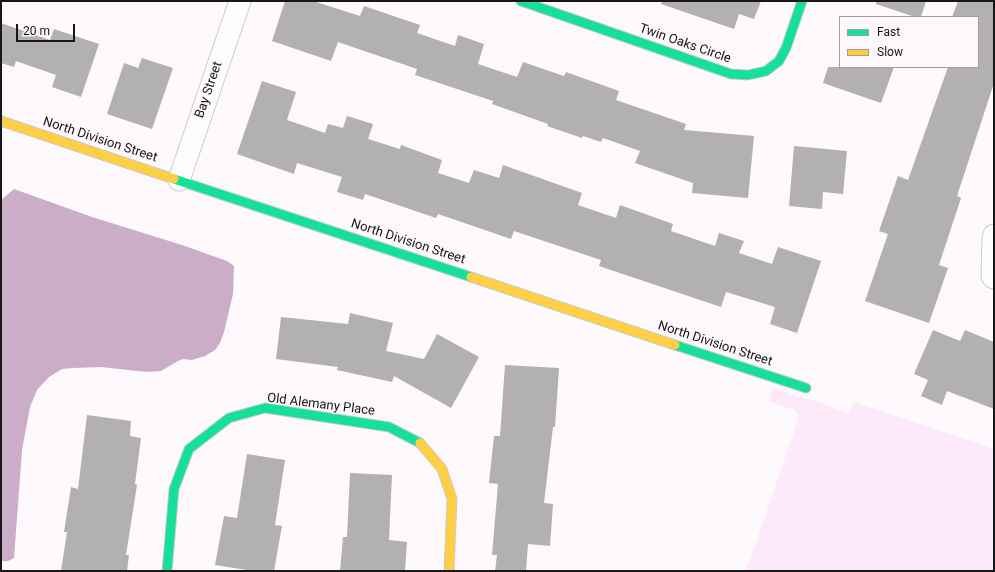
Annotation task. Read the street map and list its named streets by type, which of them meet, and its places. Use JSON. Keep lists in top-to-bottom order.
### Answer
{
  "streets": {
    "street": [
      "Twin Oaks Circle",
      "Bay Street",
      "North Division Street",
      "Old Alemany Place"
    ]
  },
  "crossings": [
    ["Bay Street", "North Division Street"]
  ],
  "legend": ["Fast", "Slow"],
  "scale_bar": "20 m"
}
